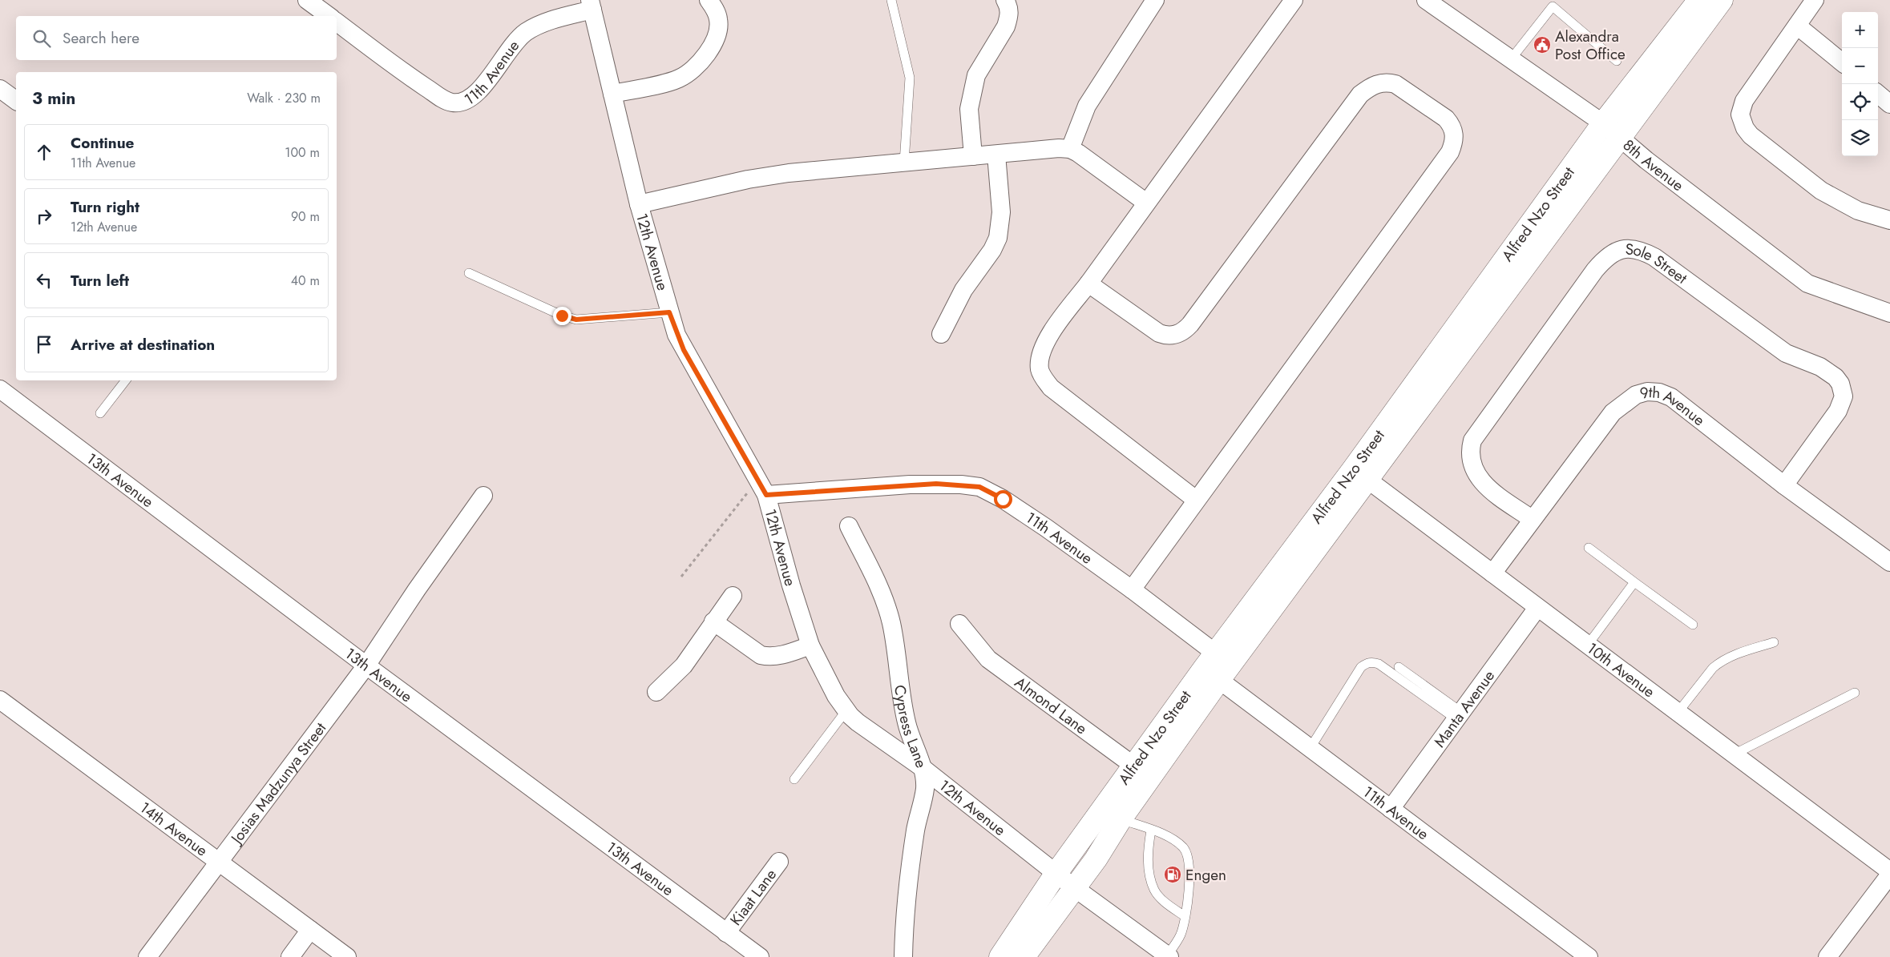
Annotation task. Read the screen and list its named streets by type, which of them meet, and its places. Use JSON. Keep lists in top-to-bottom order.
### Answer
{
  "streets": {
    "street": [
      "11th Avenue",
      "8th Avenue",
      "Alfred Nzo Street",
      "12th Avenue",
      "Sole Street",
      "9th Avenue",
      "13th Avenue",
      "10th Avenue",
      "Almond Lane",
      "Manta Avenue",
      "Cypress Lane",
      "Josias Madzunya Street",
      "14th Avenue",
      "Kiaat Lane"
    ]
  },
  "crossings": [
    ["11th Avenue", "Alfred Nzo Street"],
    ["11th Avenue", "12th Avenue"],
    ["11th Avenue", "Manta Avenue"],
    ["8th Avenue", "Alfred Nzo Street"],
    ["Alfred Nzo Street", "12th Avenue"],
    ["Alfred Nzo Street", "10th Avenue"],
    ["Alfred Nzo Street", "Almond Lane"],
    ["12th Avenue", "Cypress Lane"],
    ["Sole Street", "9th Avenue"],
    ["9th Avenue", "10th Avenue"],
    ["13th Avenue", "Josias Madzunya Street"],
    ["13th Avenue", "Kiaat Lane"],
    ["10th Avenue", "Manta Avenue"],
    ["Josias Madzunya Street", "14th Avenue"]
  ],
  "places": {
    "public building": ["Alexandra Post Office"],
    "fuel station": ["Engen"]
  },
  "page": {
    "map_buttons": ["+", "−"],
    "search": "Search here",
    "heading": ["3 min", "Walk · 230 m"],
    "list": [
      ["Continue", "11th Avenue", "100 m"],
      ["Turn right", "12th Avenue", "90 m"],
      ["Turn left", "40 m"],
      "Arrive at destination"
    ]
  }
}
